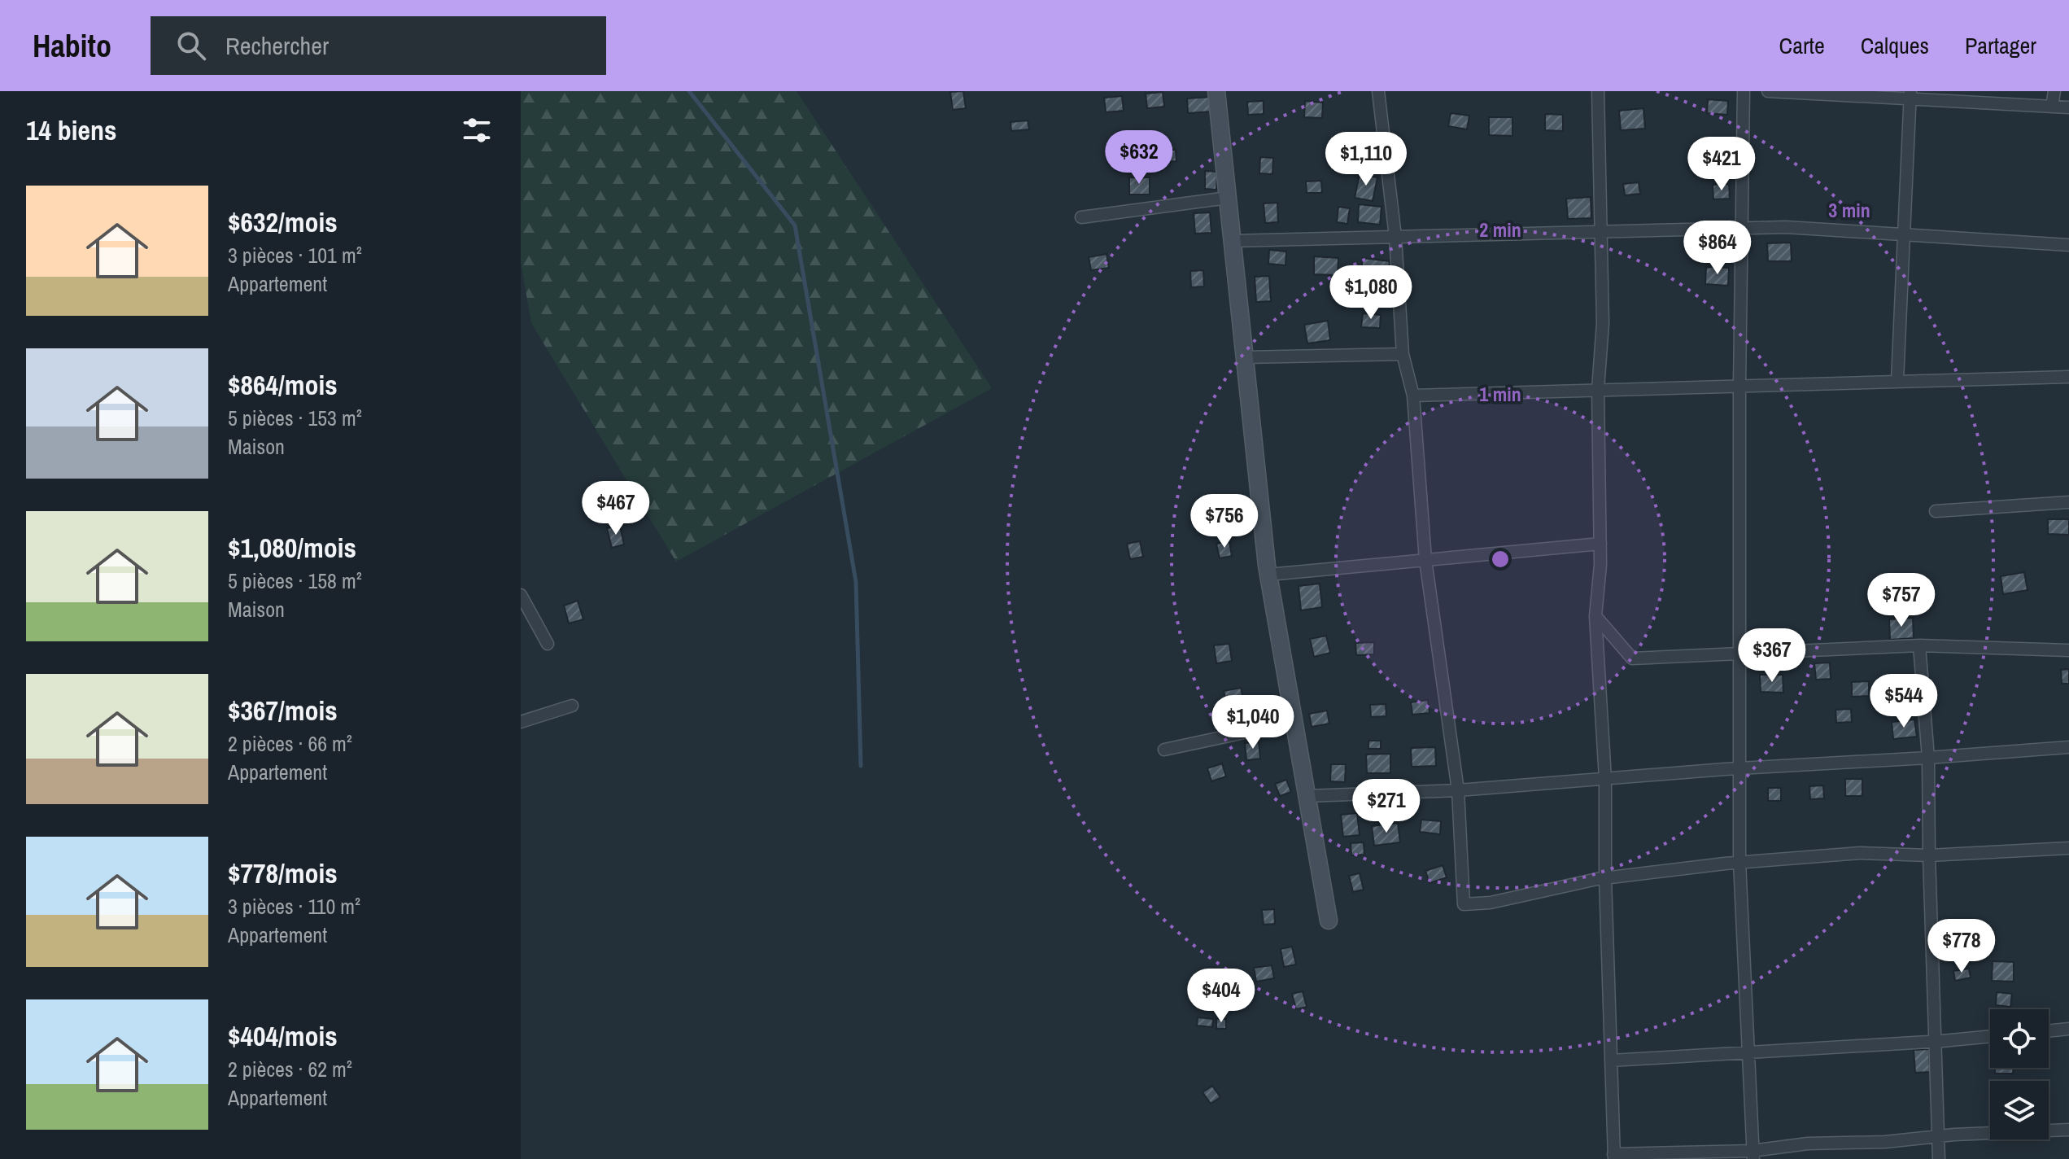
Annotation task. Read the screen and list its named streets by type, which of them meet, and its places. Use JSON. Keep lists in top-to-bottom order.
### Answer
{
  "page": {
    "header": "Habito",
    "search": "Rechercher",
    "nav": ["Carte", "Calques", "Partager"],
    "heading": "14 biens",
    "price": [
      "$632",
      "$1,110",
      "$421",
      "$864",
      "$1,080",
      "$467",
      "$756",
      "$757",
      "$367",
      "$544",
      "$1,040",
      "$271",
      "$778",
      "$404"
    ],
    "list": [
      {
        "name": "$632/mois",
        "note": "3 pièces · 101 m² · Appartement"
      },
      {
        "name": "$864/mois",
        "note": "5 pièces · 153 m² · Maison"
      },
      {
        "name": "$1,080/mois",
        "note": "5 pièces · 158 m² · Maison"
      },
      {
        "name": "$367/mois",
        "note": "2 pièces · 66 m² · Appartement"
      },
      {
        "name": "$778/mois",
        "note": "3 pièces · 110 m² · Appartement"
      },
      {
        "name": "$404/mois",
        "note": "2 pièces · 62 m² · Appartement"
      }
    ]
  },
  "rings": ["3 min", "2 min", "1 min"]
}
